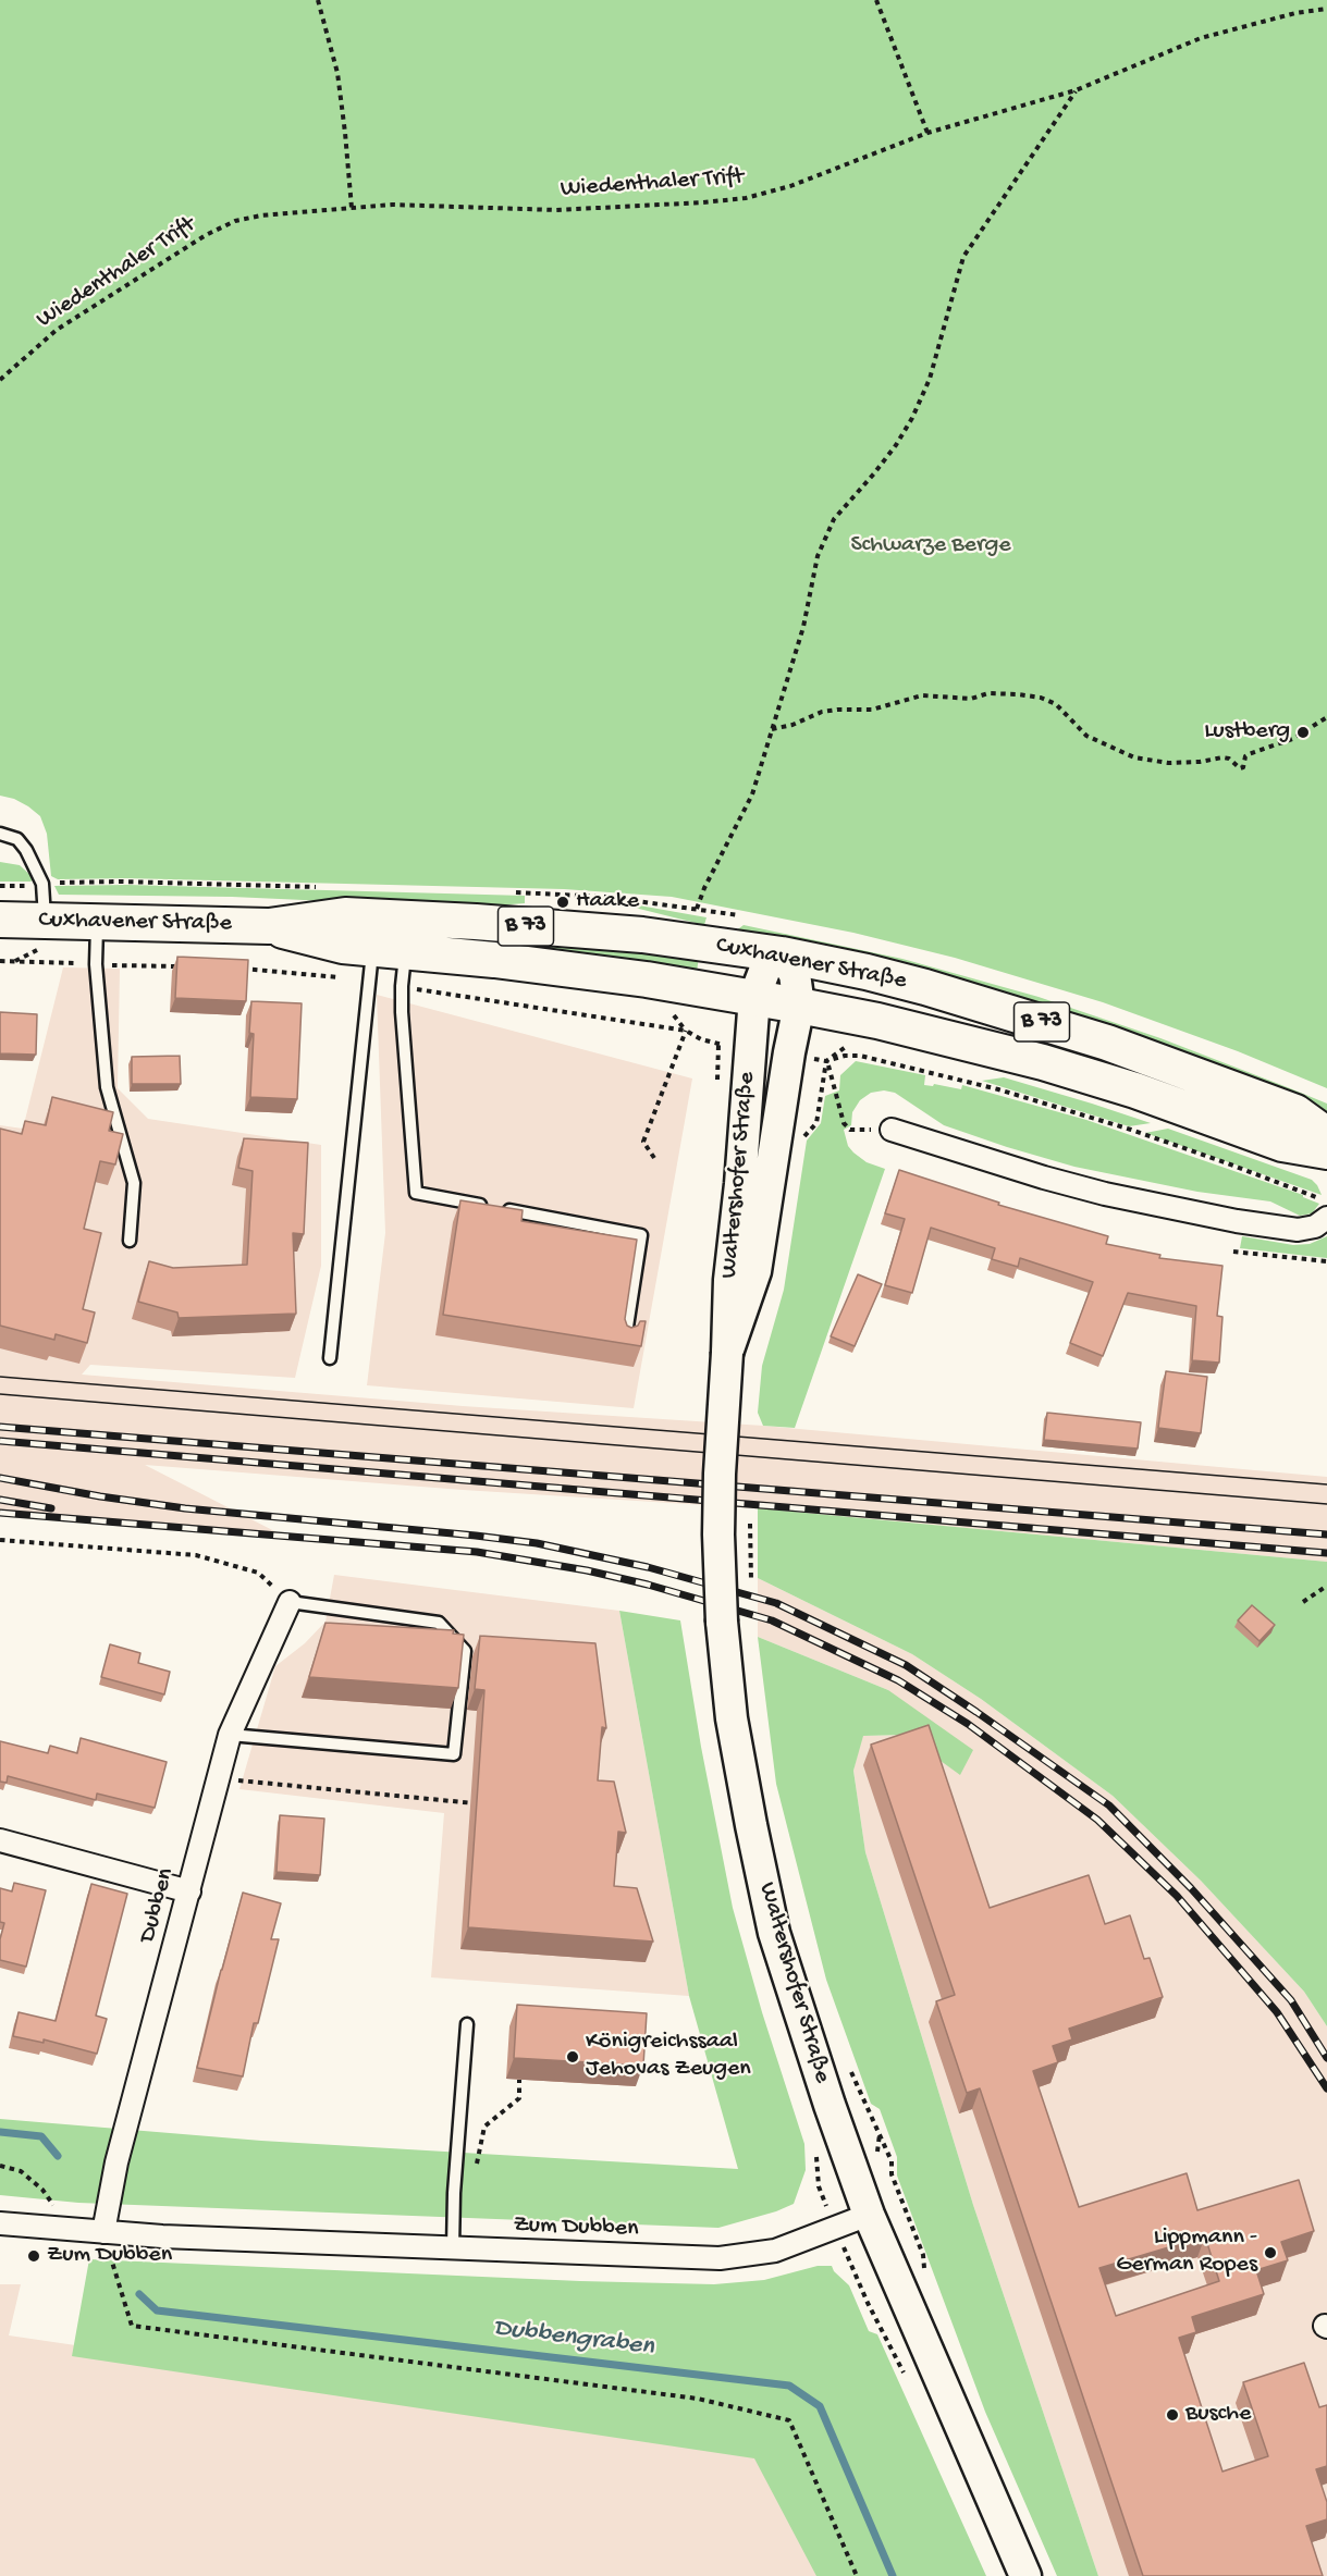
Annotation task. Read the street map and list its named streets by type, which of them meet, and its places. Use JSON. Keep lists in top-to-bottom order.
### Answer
{
  "streets": {
    "main road": ["Cuxhavener Straße", "B 73", "Waltershofer Straße"],
    "street": ["Dubben", "Zum Dubben"],
    "path": ["Wiedenthaler Trift"]
  },
  "crossings": [
    ["Cuxhavener Straße", "Waltershofer Straße"],
    ["Waltershofer Straße", "Zum Dubben"],
    ["Dubben", "Zum Dubben"]
  ],
  "water": ["Dubbengraben"],
  "parks": ["Schwarze Berge"],
  "places": [
    "Lustberg",
    "Haake",
    "Königreichssaal Jehovas Zeugen",
    "Lippmann - German Ropes",
    "Zum Dubben",
    "Busche"
  ]
}
